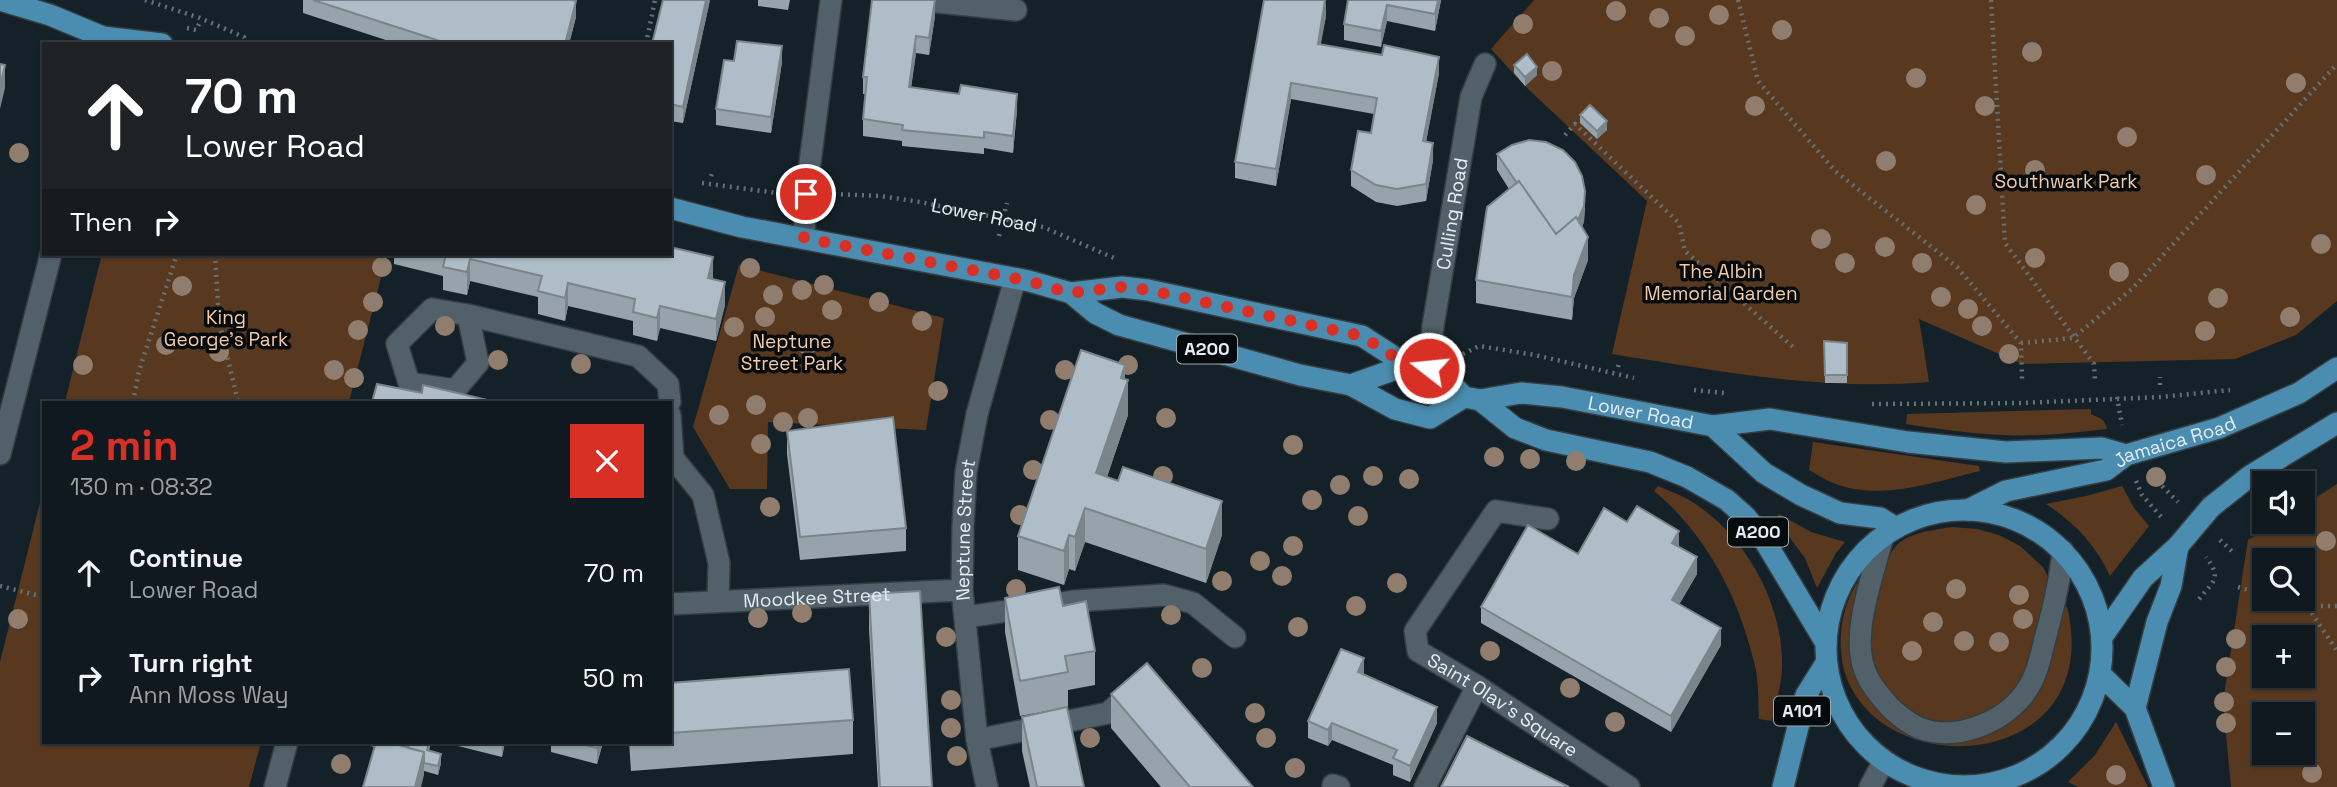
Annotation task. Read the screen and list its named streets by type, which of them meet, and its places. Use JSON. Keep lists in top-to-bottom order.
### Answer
{
  "streets": {
    "main road": [
      "Lower Road",
      "A200",
      "Jamaica Road",
      "A101"
    ],
    "street": [
      "Culling Road",
      "Neptune Street",
      "Moodkee Street",
      "Saint Olav's Square"
    ]
  },
  "crossings": [
    ["Culling Road", "A200"],
    ["Lower Road", "A200"],
    ["Lower Road", "Jamaica Road"],
    ["Lower Road", "Neptune Street"],
    ["A200", "A101"],
    ["Neptune Street", "Moodkee Street"]
  ],
  "parks": [
    "Southwark Park",
    "The Albin Memorial Garden",
    "King George's Park",
    "Neptune Street Park"
  ],
  "page": {
    "turn": ["70 m", "Lower Road"],
    "then": "Then",
    "heading": ["2 min", "130 m · 08:32"],
    "map_buttons": ["+", "−"],
    "list": [
      {
        "name": "Continue",
        "note": "Lower Road",
        "value": "70 m"
      },
      {
        "name": "Turn right",
        "note": "Ann Moss Way",
        "value": "50 m"
      }
    ]
  }
}
